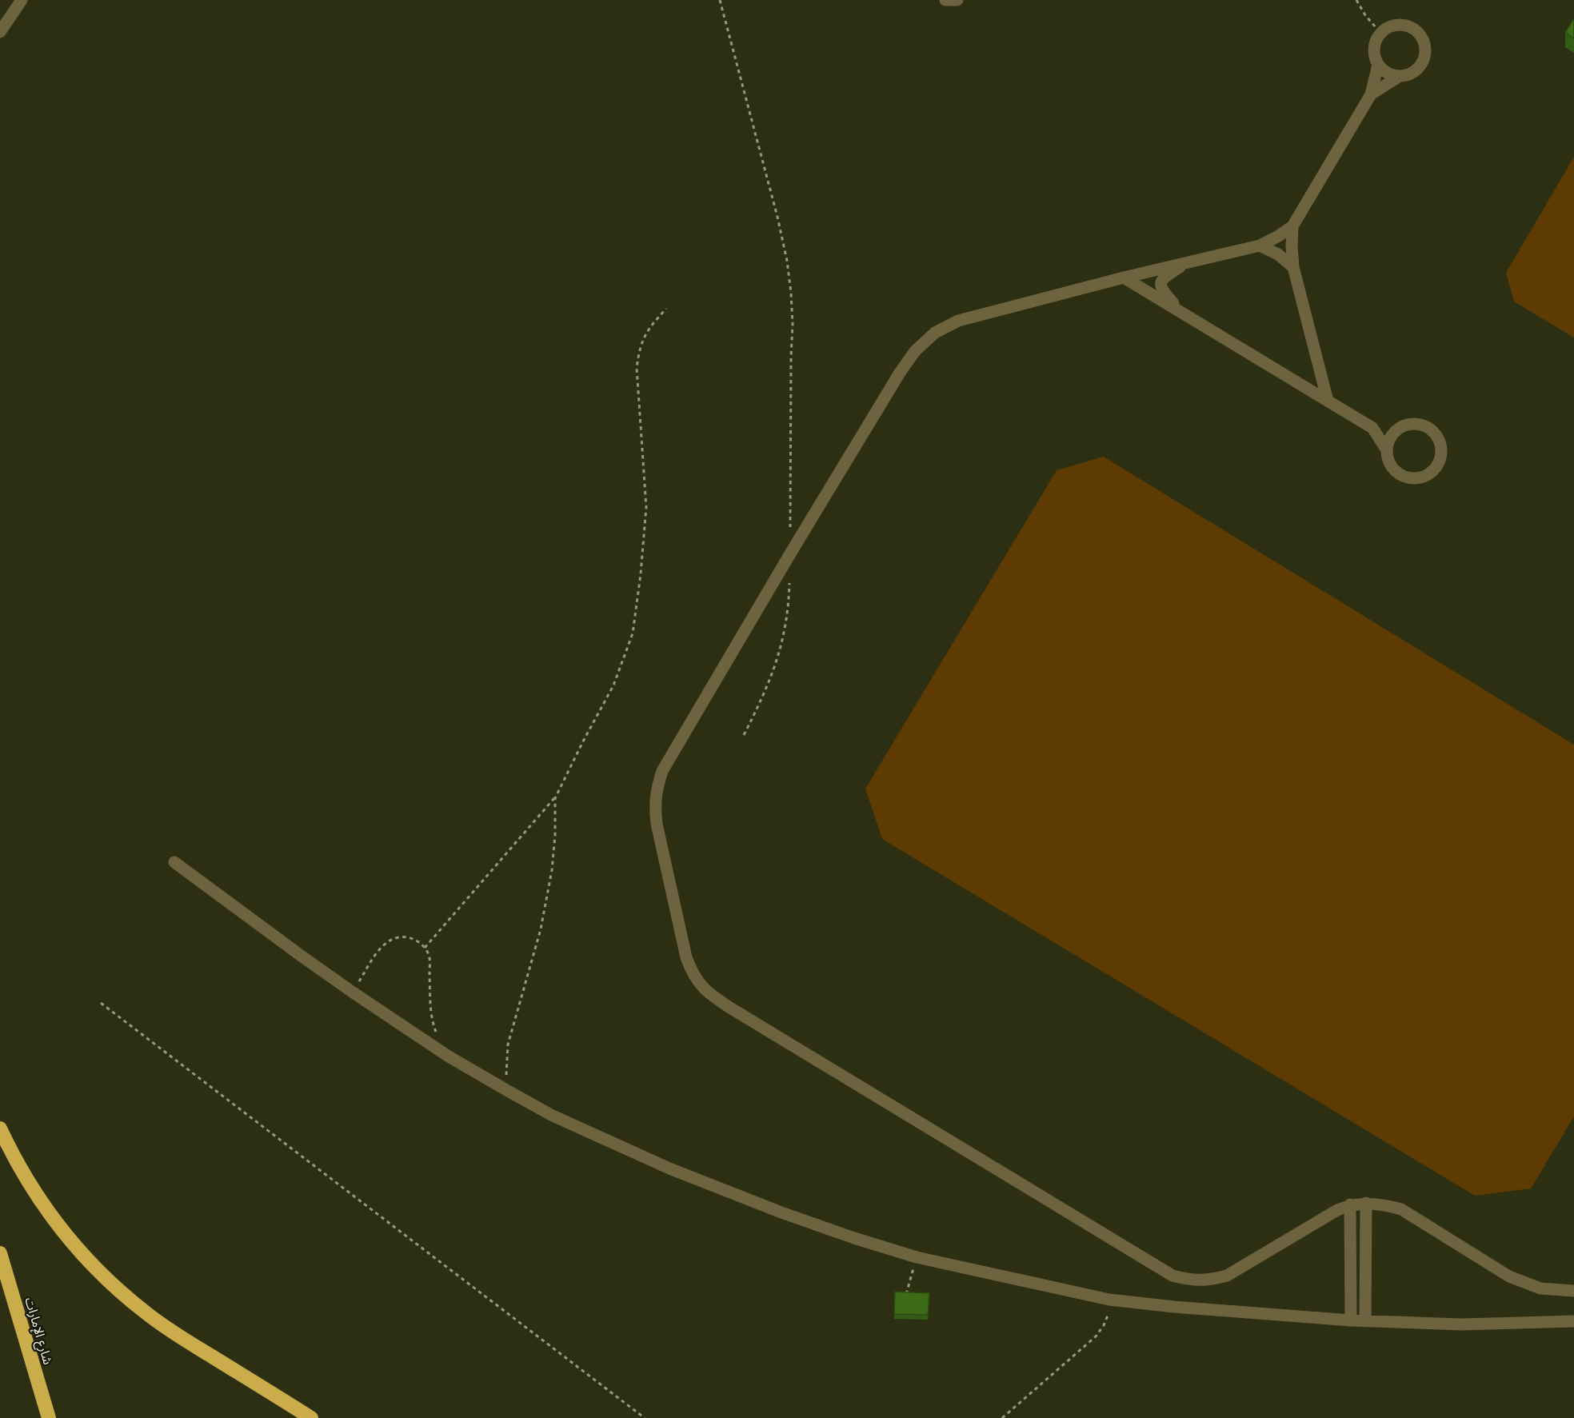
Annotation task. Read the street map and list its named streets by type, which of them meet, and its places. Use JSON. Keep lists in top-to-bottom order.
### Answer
{
  "streets": {
    "highway": ["شارع الإمارات"]
  }
}
